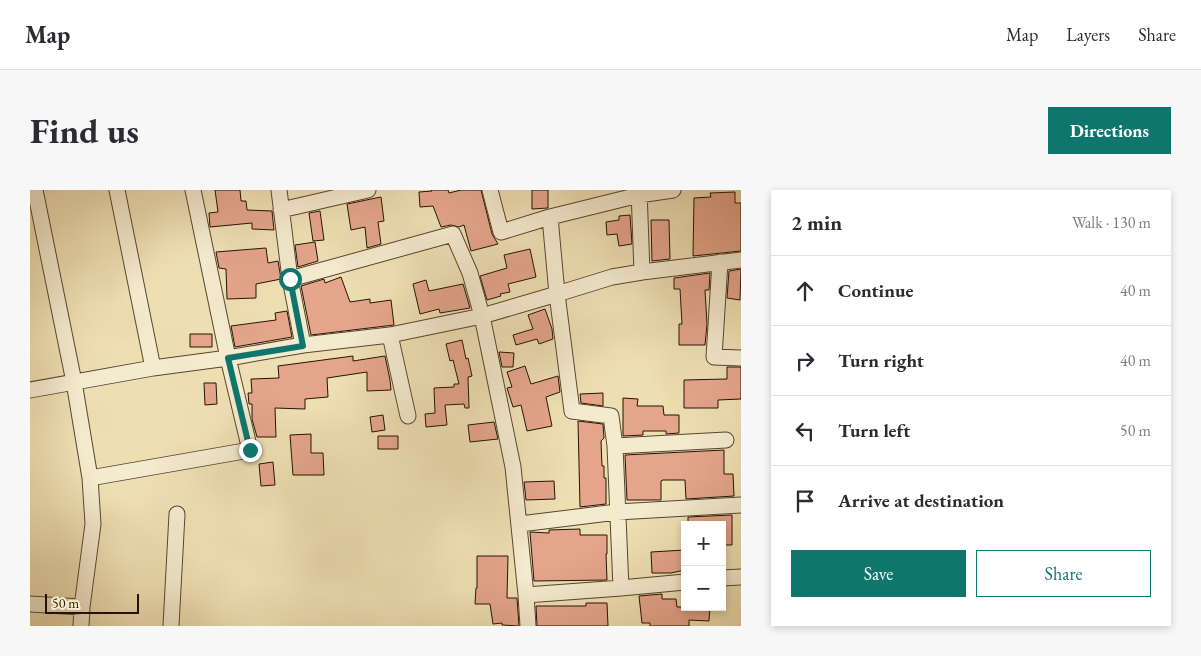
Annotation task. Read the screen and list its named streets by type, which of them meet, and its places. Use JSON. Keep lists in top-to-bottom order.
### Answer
{
  "scale_bar": "50 m",
  "page": {
    "header": "Map",
    "nav": ["Map", "Layers", "Share"],
    "buttons": [
      "Directions",
      ["Save", "Share"]
    ],
    "title": "Find us",
    "heading": ["2 min", "Walk · 130 m"],
    "list": [
      ["Continue", "40 m"],
      ["Turn right", "40 m"],
      ["Turn left", "50 m"],
      "Arrive at destination"
    ],
    "map_buttons": ["+", "−"],
    "scale": "50 m"
  }
}
